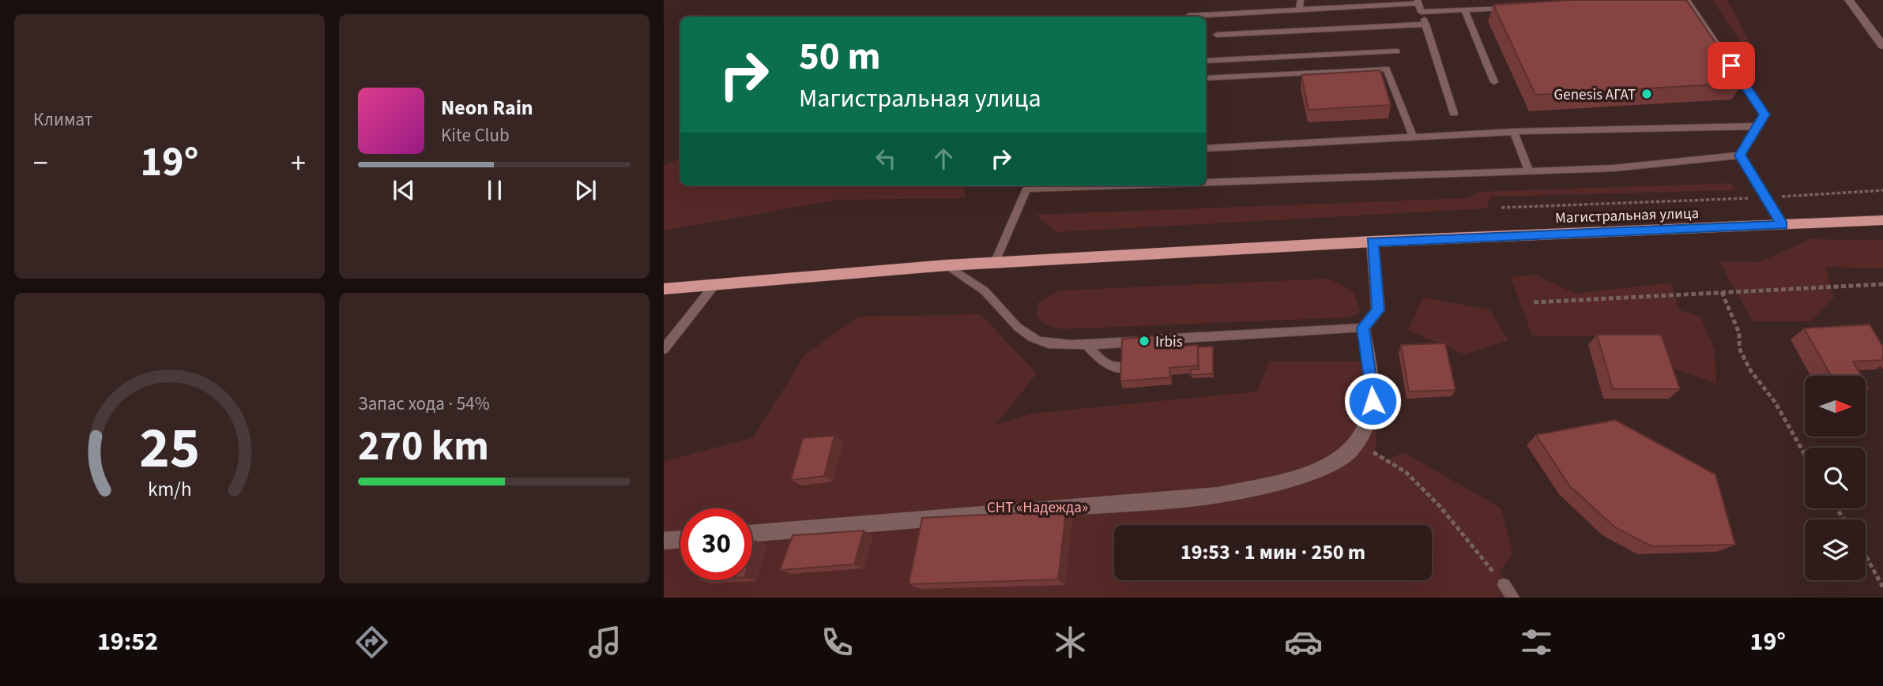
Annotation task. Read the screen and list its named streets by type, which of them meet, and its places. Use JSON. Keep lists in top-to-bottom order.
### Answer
{
  "streets": {
    "main road": ["Магистральная улица"]
  },
  "parks": ["СНТ «Надежда»"],
  "places": ["Genesis АГАТ", "Irbis"],
  "north": "right",
  "page": {
    "tile": [
      "Климат",
      ["Запас хода · 54%", "270 km"]
    ],
    "turn": ["50 m", "Магистральная улица"],
    "song": ["Neon Rain", "Kite Club"],
    "heat": ["−", "19°", "+"],
    "limit": "30",
    "trip": "19:53 · 1 мин · 250 m",
    "tabs": ["19:52", "19°"],
    "gauge": ["25", "km/h"]
  }
}
